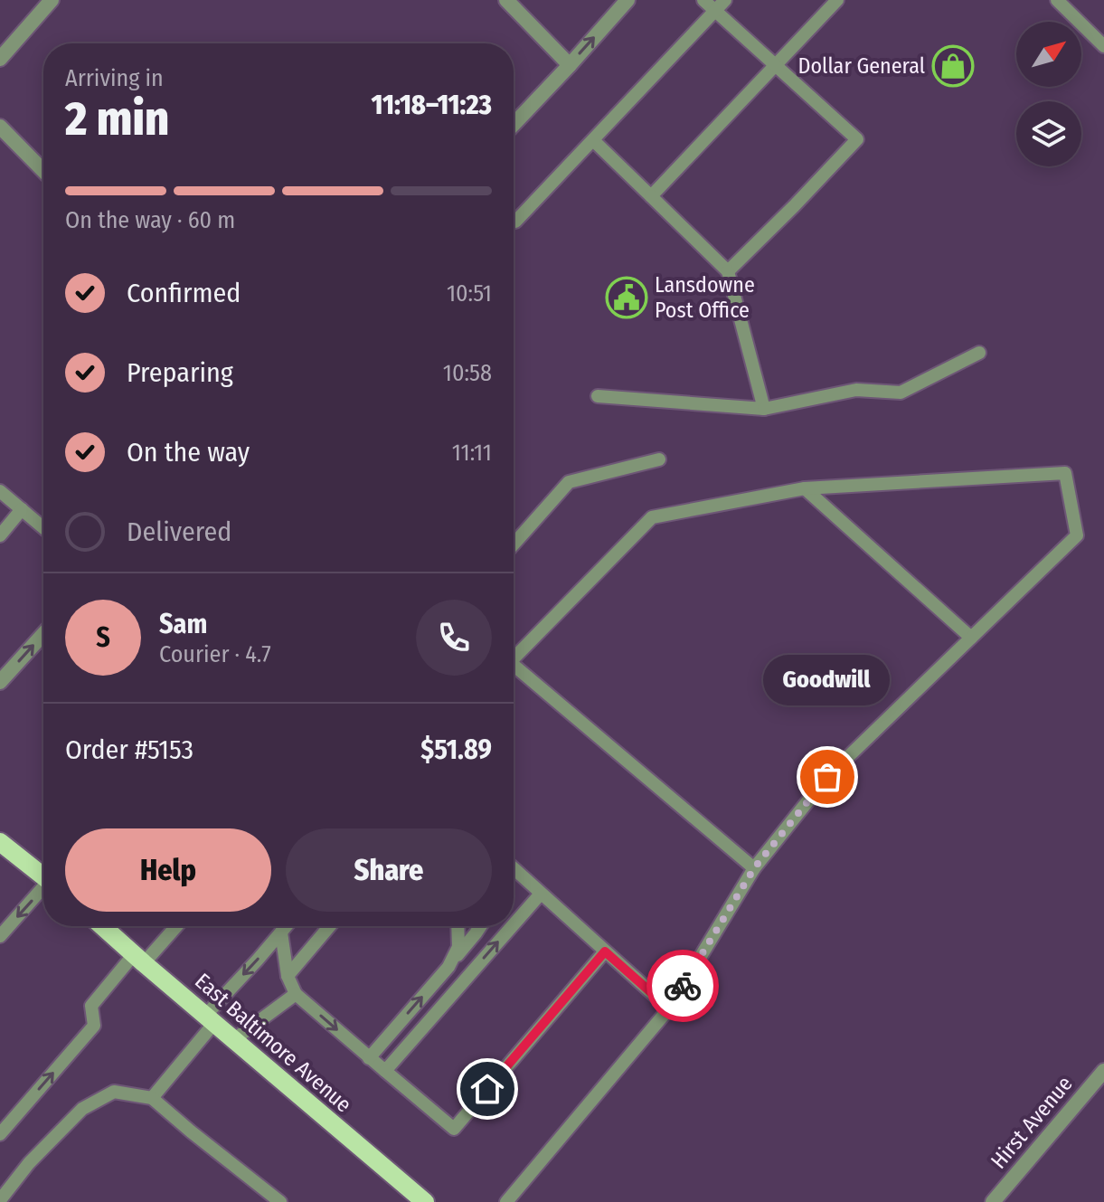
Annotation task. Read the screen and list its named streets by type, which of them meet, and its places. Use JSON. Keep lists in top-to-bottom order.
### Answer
{
  "streets": {
    "main road": ["East Baltimore Avenue"],
    "street": ["Hirst Avenue"]
  },
  "places": {
    "shop": ["Dollar General"],
    "public building": ["Lansdowne Post Office"],
    "other": ["Goodwill"]
  },
  "north": "top right",
  "page": {
    "heading": ["2 min", "Arriving in", "11:18–11:23"],
    "panel": [
      "Sam",
      "Courier · 4.7",
      "Order #5153",
      "$51.89"
    ],
    "bar": "On the way · 60 m",
    "list": [
      ["Confirmed", "10:51"],
      ["Preparing", "10:58"],
      ["On the way", "11:11"],
      "Delivered"
    ],
    "round": "S",
    "bubble": "Goodwill",
    "buttons": ["Help", "Share"]
  }
}
